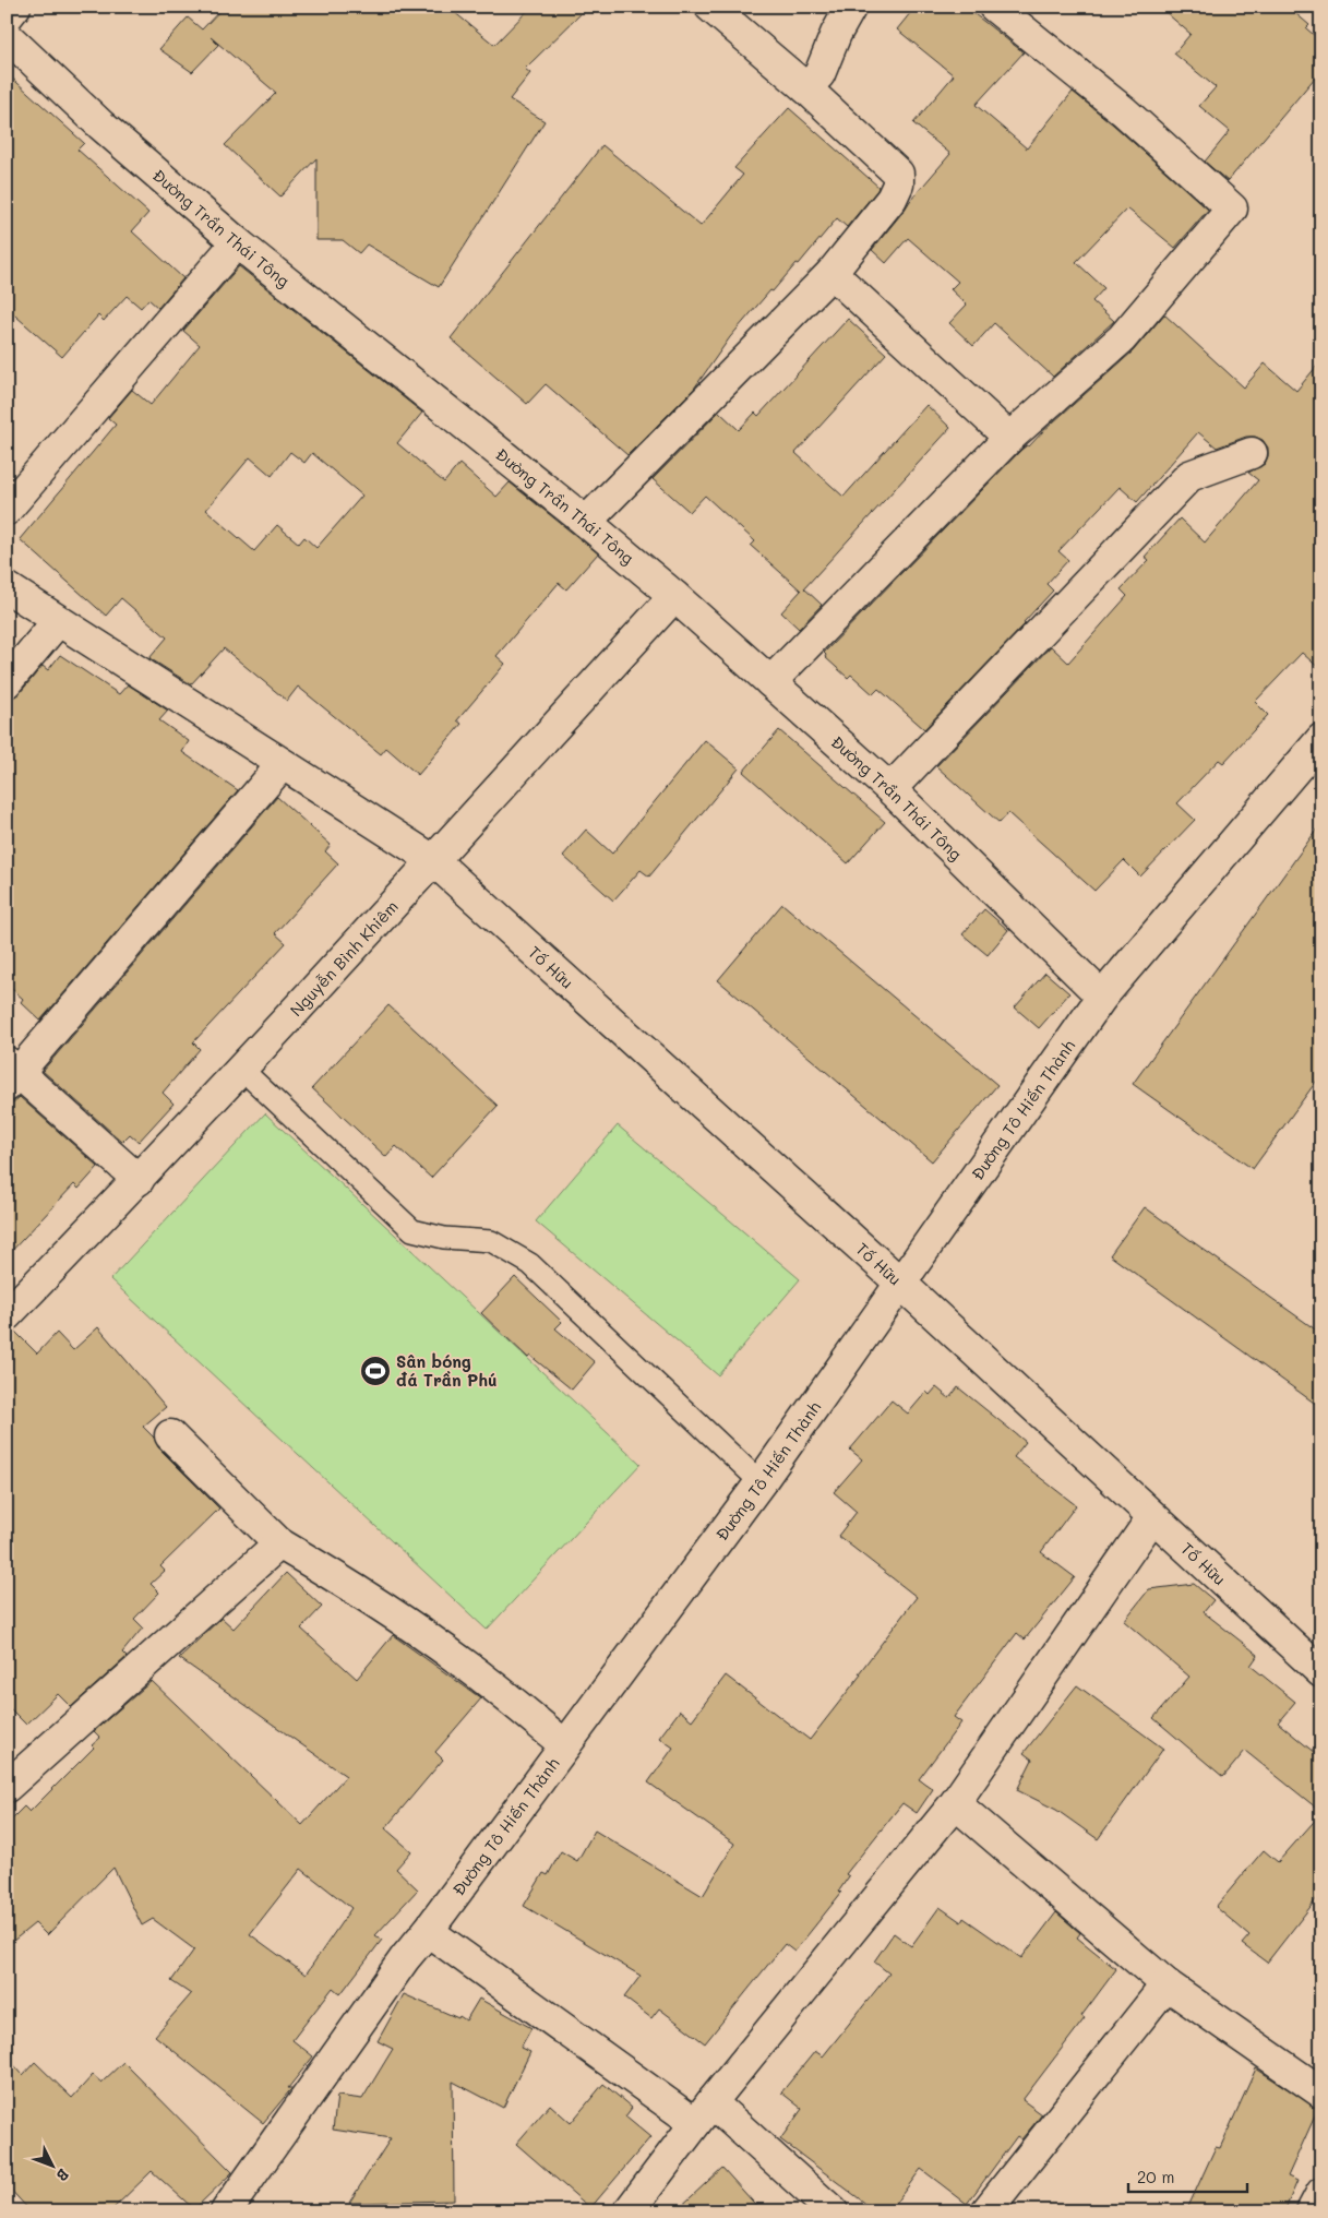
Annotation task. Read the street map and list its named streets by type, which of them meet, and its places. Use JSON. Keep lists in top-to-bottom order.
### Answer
{
  "streets": {
    "street": [
      "Đường Trần Thái Tông",
      "Nguyễn Bình Khiêm",
      "Tố Hữu",
      "Đường Tô Hiến Thành"
    ]
  },
  "crossings": [
    ["Đường Trần Thái Tông", "Nguyễn Bình Khiêm"],
    ["Đường Trần Thái Tông", "Đường Tô Hiến Thành"],
    ["Nguyễn Bình Khiêm", "Tố Hữu"],
    ["Tố Hữu", "Đường Tô Hiến Thành"]
  ],
  "places": {
    "sports": ["Sân bóng đá Trần Phú"]
  },
  "scale_bar": "20 m",
  "north": "bottom right"
}
